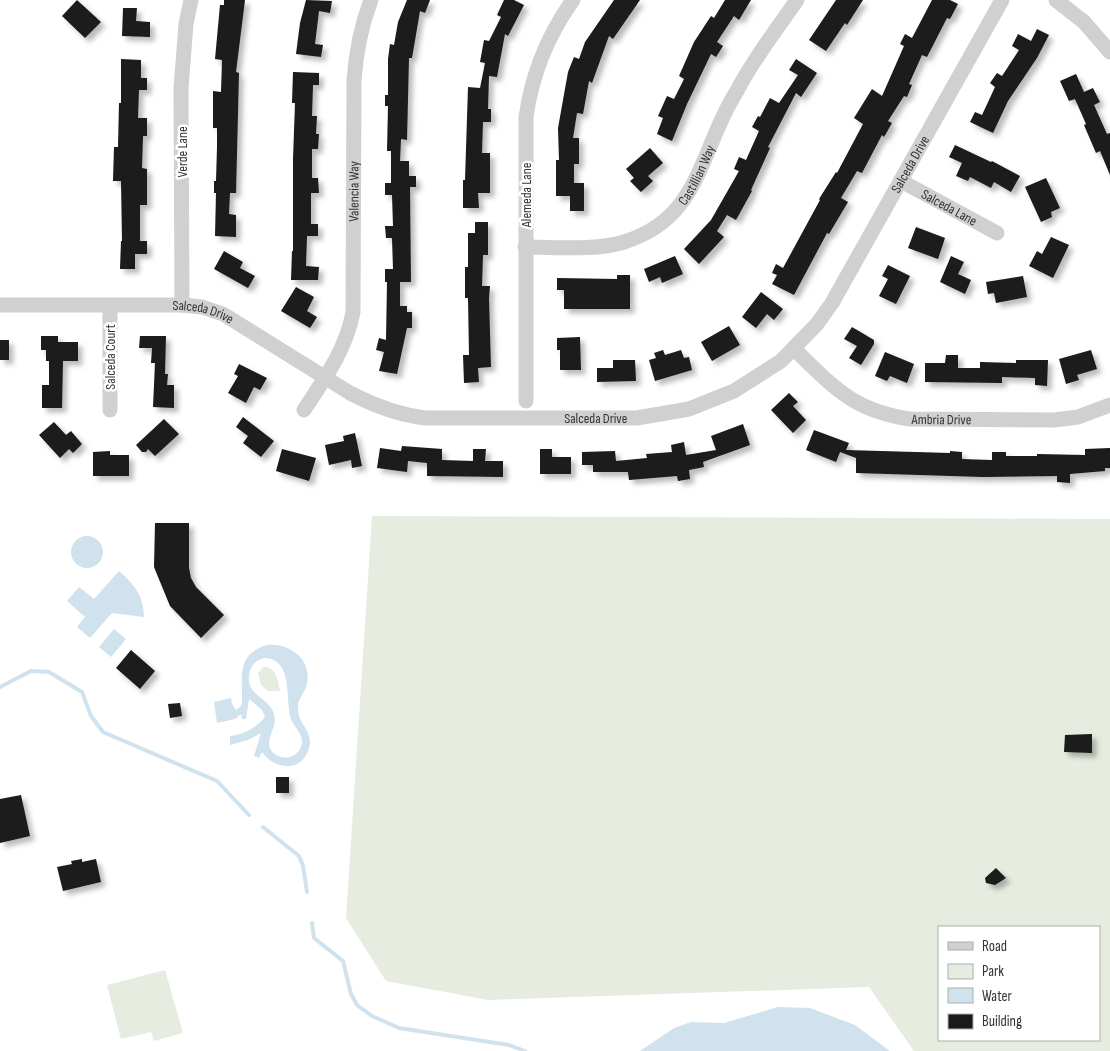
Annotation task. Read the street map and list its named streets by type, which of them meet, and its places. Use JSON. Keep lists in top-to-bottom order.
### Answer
{
  "streets": {
    "street": [
      "Verde Lane",
      "Salceda Drive",
      "Castillian Way",
      "Valencia Way",
      "Alemeda Lane",
      "Salceda Lane",
      "Salceda Court",
      "Ambria Drive"
    ]
  },
  "crossings": [
    ["Verde Lane", "Salceda Drive"],
    ["Salceda Drive", "Valencia Way"],
    ["Salceda Drive", "Salceda Lane"],
    ["Salceda Drive", "Salceda Court"],
    ["Salceda Drive", "Ambria Drive"],
    ["Castillian Way", "Alemeda Lane"]
  ],
  "legend": [
    "Road",
    "Park",
    "Water",
    "Building"
  ]
}
